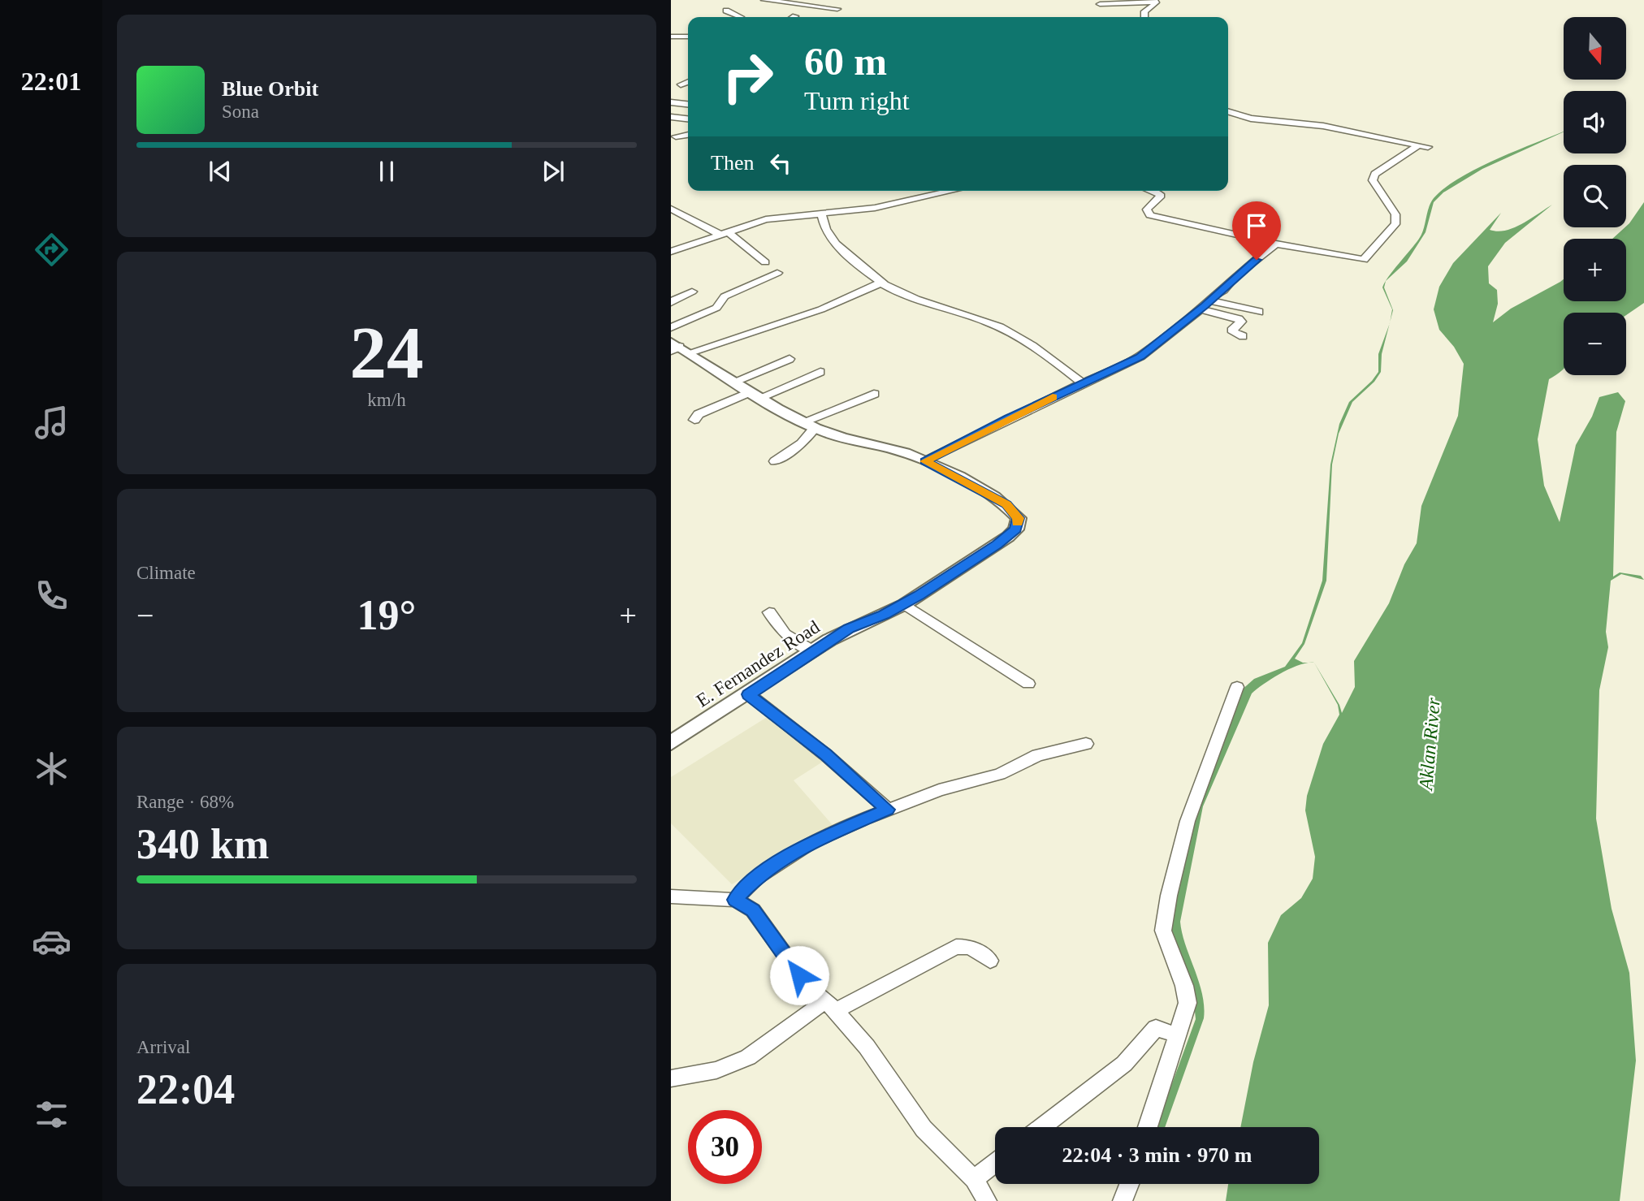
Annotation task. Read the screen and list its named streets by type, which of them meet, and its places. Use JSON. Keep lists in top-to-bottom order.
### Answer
{
  "streets": {
    "street": ["E. Fernandez Road"]
  },
  "water": ["Aklan River"],
  "north": "bottom",
  "page": {
    "tabs": "22:01",
    "map_buttons": ["+", "−"],
    "turn": ["60 m", "Turn right"],
    "song": ["Blue Orbit", "Sona"],
    "then": "Then",
    "tile": [
      ["24", "km/h"],
      "Climate",
      ["Range · 68%", "340 km"],
      ["Arrival", "22:04"]
    ],
    "heat": ["−", "19°", "+"],
    "limit": "30",
    "trip": "22:04 · 3 min · 970 m"
  }
}
